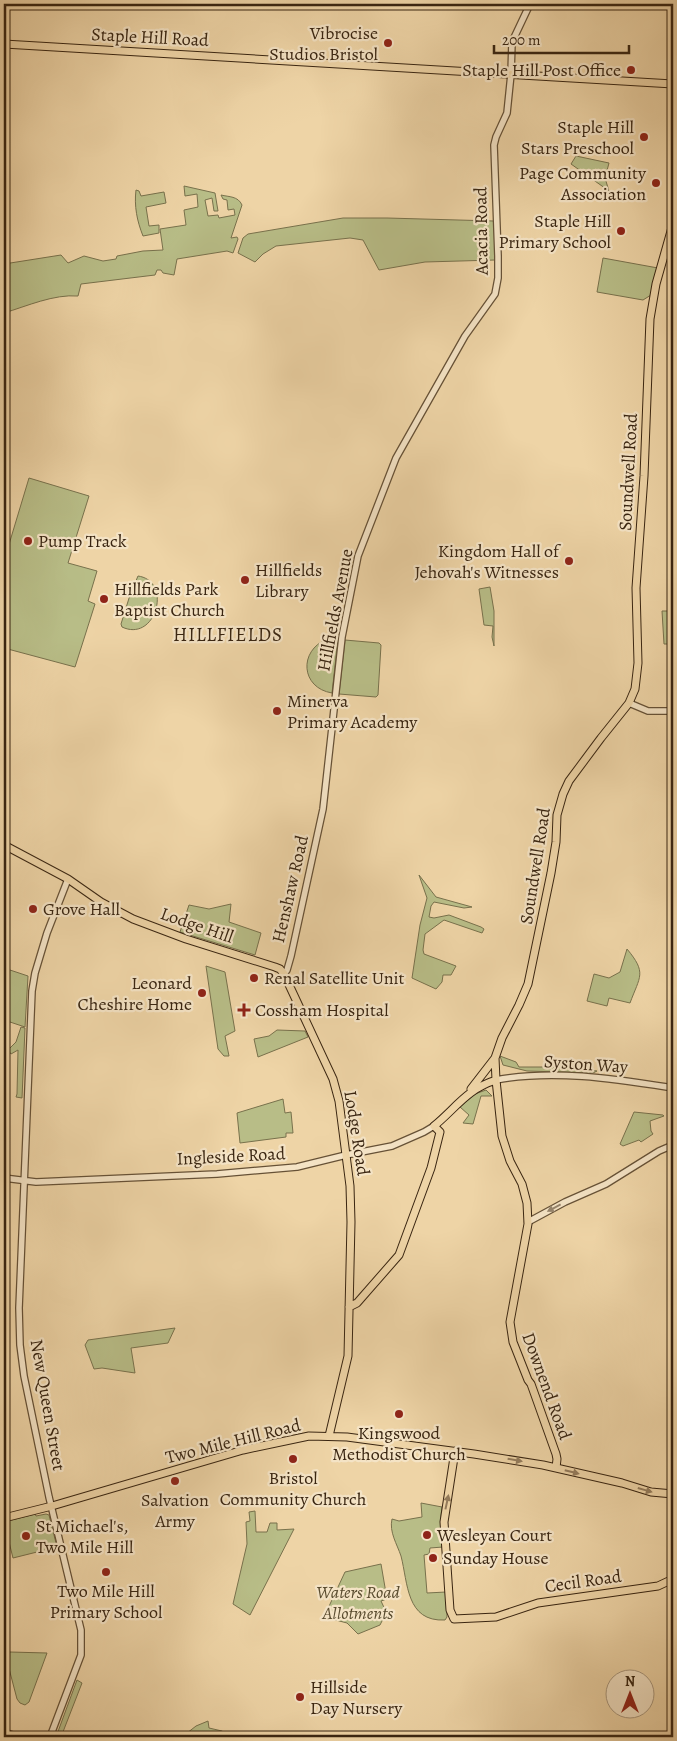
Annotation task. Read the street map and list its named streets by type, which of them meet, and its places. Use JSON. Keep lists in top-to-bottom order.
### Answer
{
  "streets": {
    "main road": [
      "Staple Hill Road",
      "Soundwell Road",
      "Lodge Hill",
      "Lodge Road",
      "Downend Road",
      "Two Mile Hill Road",
      "Cecil Road"
    ],
    "street": [
      "Acacia Road",
      "Hillfields Avenue",
      "Henshaw Road",
      "Syston Way",
      "Ingleside Road",
      "New Queen Street"
    ]
  },
  "crossings": [
    ["Staple Hill Road", "Acacia Road"],
    ["Acacia Road", "Hillfields Avenue"],
    ["Soundwell Road", "Syston Way"],
    ["Soundwell Road", "Downend Road"],
    ["Hillfields Avenue", "Henshaw Road"],
    ["Henshaw Road", "Lodge Hill"],
    ["Henshaw Road", "Lodge Road"],
    ["Lodge Hill", "Lodge Road"],
    ["Lodge Hill", "New Queen Street"],
    ["Syston Way", "Downend Road"],
    ["Lodge Road", "Ingleside Road"],
    ["Ingleside Road", "New Queen Street"],
    ["Downend Road", "Two Mile Hill Road"],
    ["New Queen Street", "Two Mile Hill Road"],
    ["Two Mile Hill Road", "Cecil Road"]
  ],
  "districts": ["HILLFIELDS"],
  "parks": ["Waters Road Allotments"],
  "places": {
    "other": [
      "Vibrocise Studios Bristol",
      "Staple Hill Post Office",
      "Staple Hill Stars Preschool",
      "Page Community Association",
      "Staple Hill Primary School",
      "Pump Track",
      "Kingdom Hall of Jehovah's Witnesses",
      "Hillfields Library",
      "Hillfields Park Baptist Church",
      "Minerva Primary Academy",
      "Grove Hall",
      "Renal Satellite Unit",
      "Leonard Cheshire Home",
      "Kingswood Methodist Church",
      "Bristol Community Church",
      "Salvation Army",
      "Wesleyan Court",
      "St Michael's, Two Mile Hill",
      "Sunday House",
      "Two Mile Hill Primary School",
      "Hillside Day Nursery"
    ],
    "health": ["Cossham Hospital"]
  },
  "scale_bar": "200 m",
  "north": "top"
}
